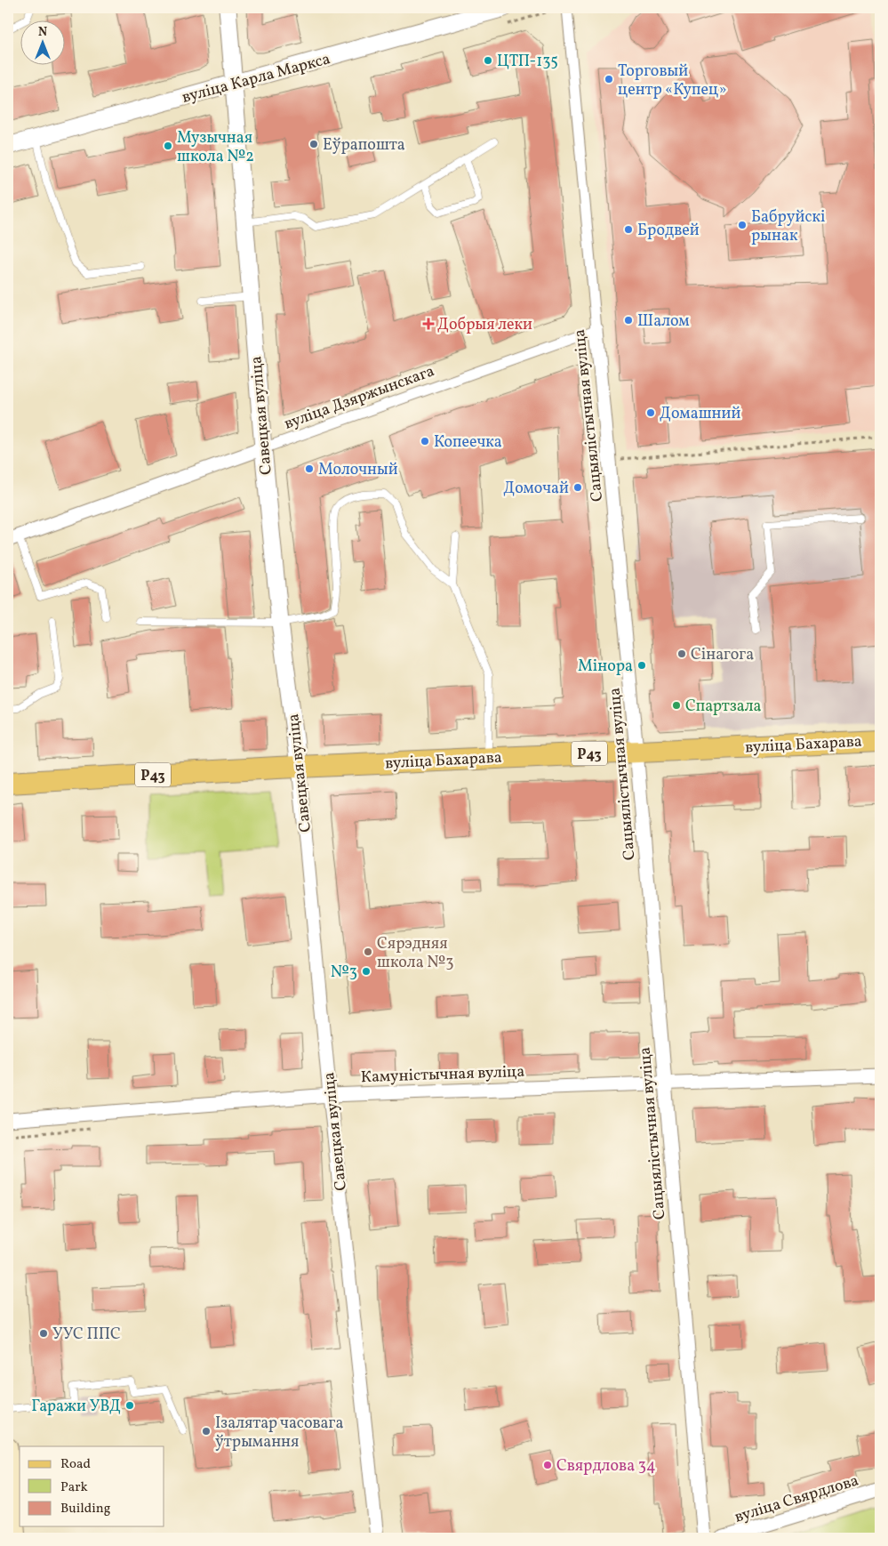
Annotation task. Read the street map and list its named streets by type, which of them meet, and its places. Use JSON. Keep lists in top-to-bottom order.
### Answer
{
  "streets": {
    "main road": ["вуліца Бахарава", "Р43"],
    "street": [
      "вуліца Карла Маркса",
      "вуліца Дзяржынскага",
      "Савецкая вуліца",
      "Сацыялістычная вуліца",
      "Камуністычная вуліца",
      "вуліца Свярдлова"
    ]
  },
  "crossings": [
    ["вуліца Карла Маркса", "Савецкая вуліца"],
    ["вуліца Дзяржынскага", "Савецкая вуліца"],
    ["вуліца Дзяржынскага", "Сацыялістычная вуліца"],
    ["Савецкая вуліца", "вуліца Бахарава"],
    ["Савецкая вуліца", "Камуністычная вуліца"],
    ["Сацыялістычная вуліца", "вуліца Бахарава"],
    ["Сацыялістычная вуліца", "Камуністычная вуліца"]
  ],
  "places": {
    "other": [
      "ЦТП-135",
      "Торговый центр «Купец»",
      "Еўрапошта",
      "Музычная школа №2",
      "Бабруйскі рынак",
      "Бродвей",
      "Шалом",
      "Домашний",
      "Копеечка",
      "Молочный",
      "Домочай",
      "Сінагога",
      "Мінора",
      "Спартзала",
      "Сярэдняя школа №3",
      "№3",
      "УУС ППС",
      "Гаражи УВД",
      "Ізалятар часовага ўтрымання",
      "Свярдлова 34"
    ],
    "health": ["Добрыя леки"]
  },
  "legend": ["Road", "Park", "Building"],
  "north": "top"
}
